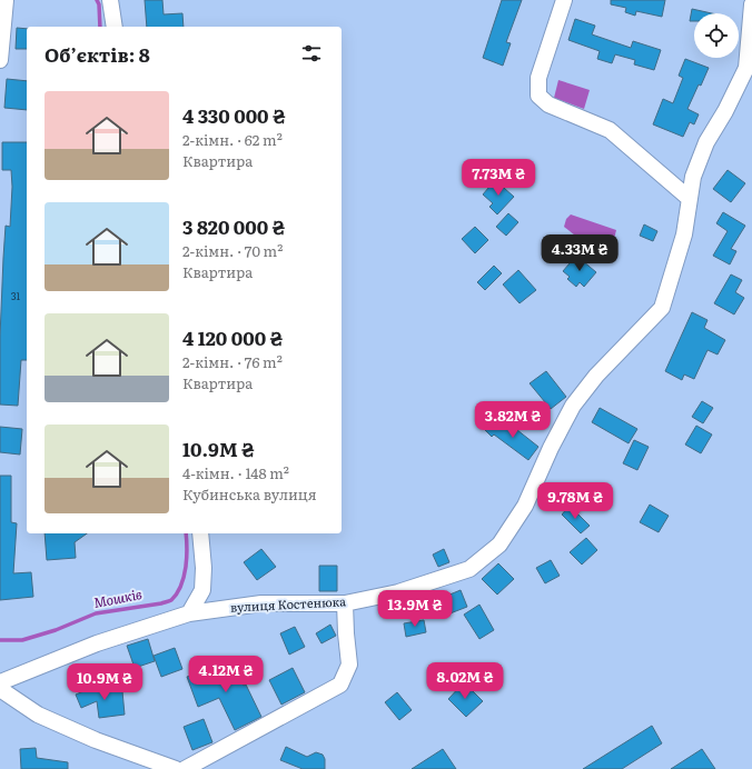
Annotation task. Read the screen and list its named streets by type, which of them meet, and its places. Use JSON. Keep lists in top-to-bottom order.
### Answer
{
  "streets": {
    "street": ["вулиця Костенюка"]
  },
  "water": ["Мошків"],
  "house_numbers": ["31"],
  "page": {
    "heading": "Об’єктів: 8",
    "list": [
      {
        "name": "4 330 000 ₴",
        "note": "2-кімн. · 62 m² · Квартира"
      },
      {
        "name": "3 820 000 ₴",
        "note": "2-кімн. · 70 m² · Квартира"
      },
      {
        "name": "4 120 000 ₴",
        "note": "2-кімн. · 76 m² · Квартира"
      },
      {
        "name": "10.9M ₴",
        "note": "4-кімн. · 148 m² · Кубинська вулиця"
      }
    ],
    "price": [
      "7.73M ₴",
      "4.33M ₴",
      "3.82M ₴",
      "9.78M ₴",
      "13.9M ₴",
      "4.12M ₴",
      "8.02M ₴",
      "10.9M ₴"
    ]
  }
}
